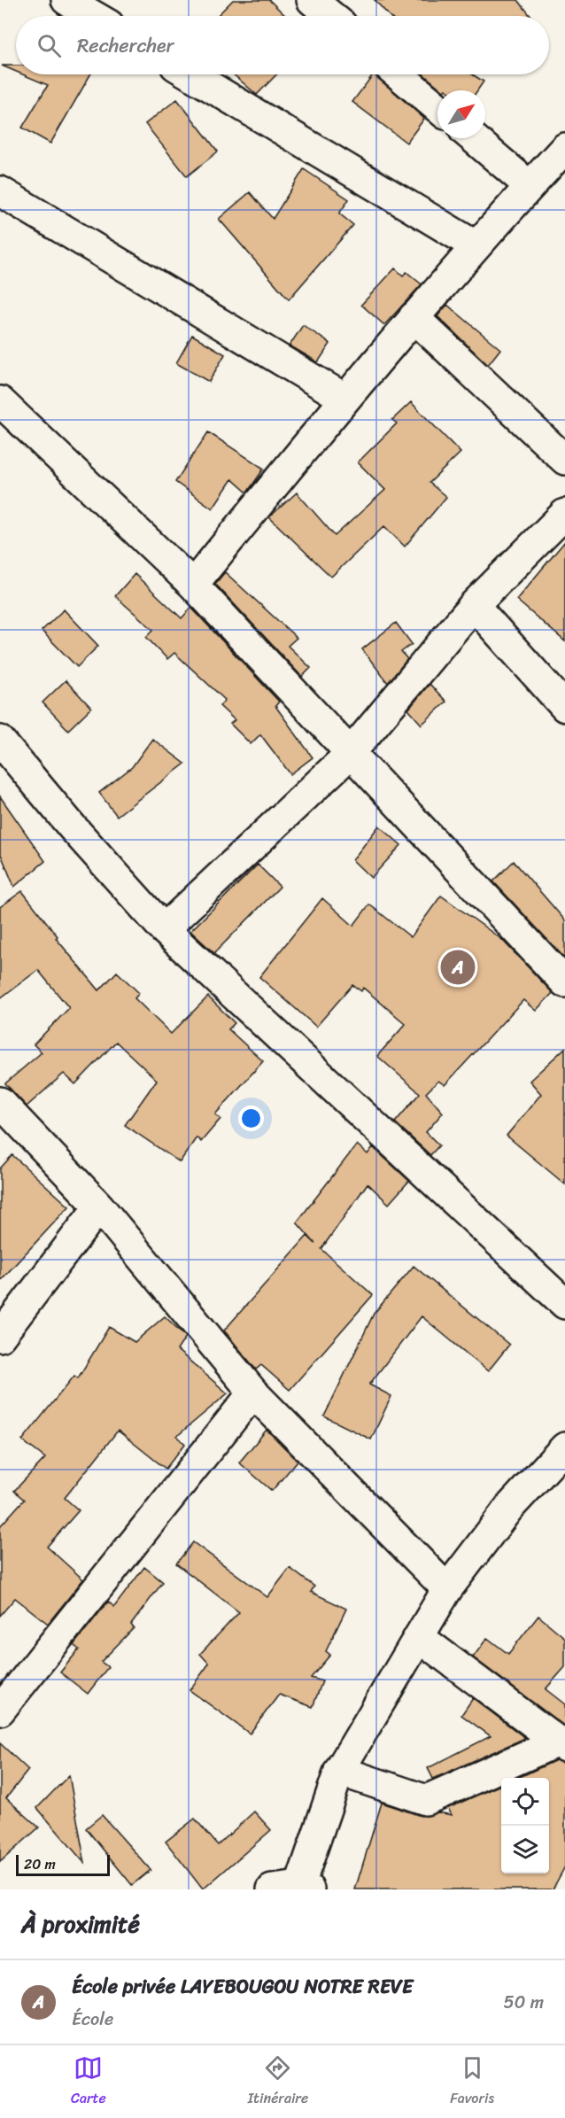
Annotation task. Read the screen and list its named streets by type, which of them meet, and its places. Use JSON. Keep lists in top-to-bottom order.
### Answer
{
  "scale_bar": "20 m",
  "north": "top right",
  "page": {
    "search": "Rechercher",
    "pins": "A",
    "scale": "20 m",
    "heading": "À proximité",
    "list": [
      {
        "mark": "A",
        "name": "École privée LAYEBOUGOU NOTRE REVE",
        "note": "École",
        "value": "50 m"
      }
    ],
    "nav": ["Carte", "Itinéraire", "Favoris"]
  }
}
